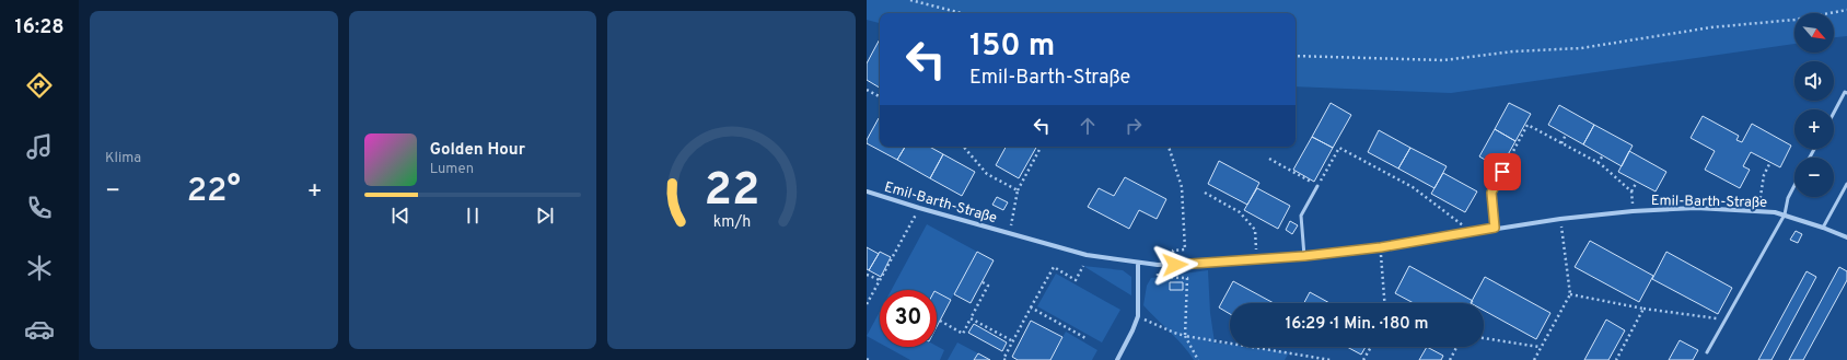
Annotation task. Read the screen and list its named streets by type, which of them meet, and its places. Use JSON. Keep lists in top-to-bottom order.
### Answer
{
  "streets": {
    "street": ["Emil-Barth-Straße"]
  },
  "north": "bottom right",
  "page": {
    "tabs": "16:28",
    "tile": "Klima",
    "map_buttons": ["+", "−"],
    "turn": ["150 m", "Emil-Barth-Straße"],
    "song": ["Golden Hour", "Lumen"],
    "heat": ["−", "22°", "+"],
    "limit": "30",
    "trip": "16:29 · 1 Min. · 180 m",
    "gauge": ["22", "km/h"]
  }
}
